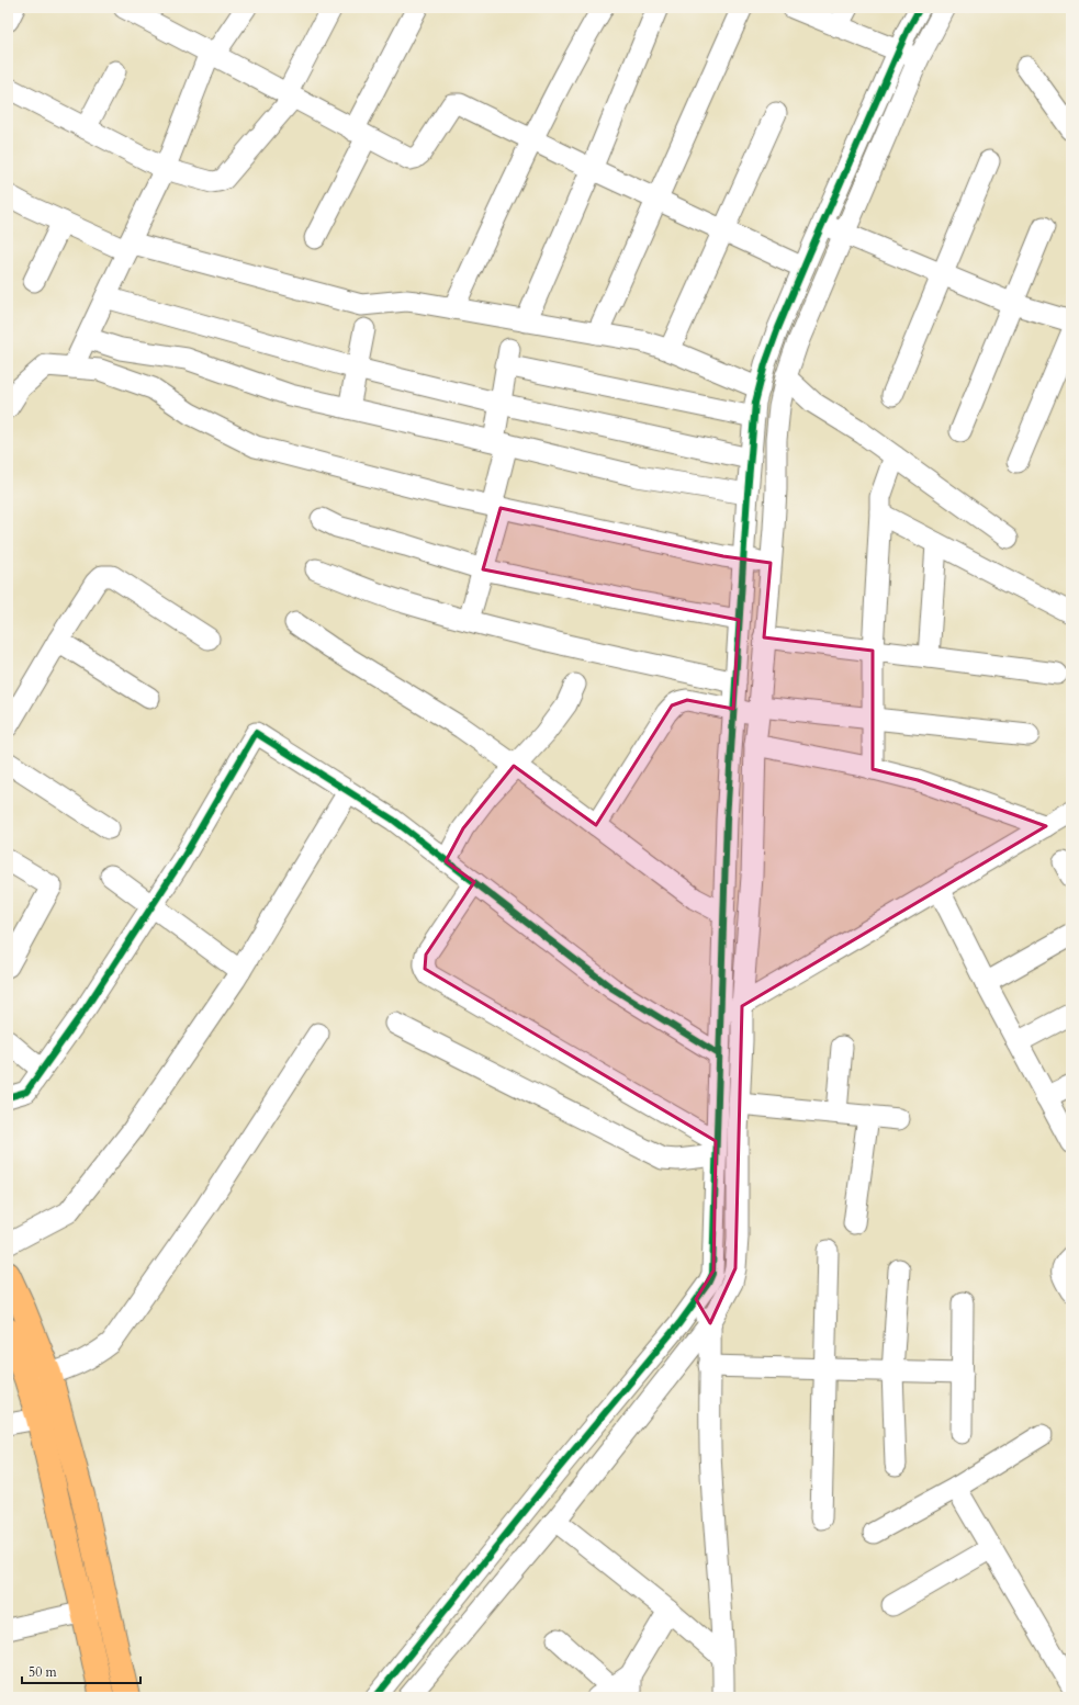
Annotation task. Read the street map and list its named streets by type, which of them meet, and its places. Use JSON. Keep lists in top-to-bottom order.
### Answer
{
  "scale_bar": "50 m"
}
